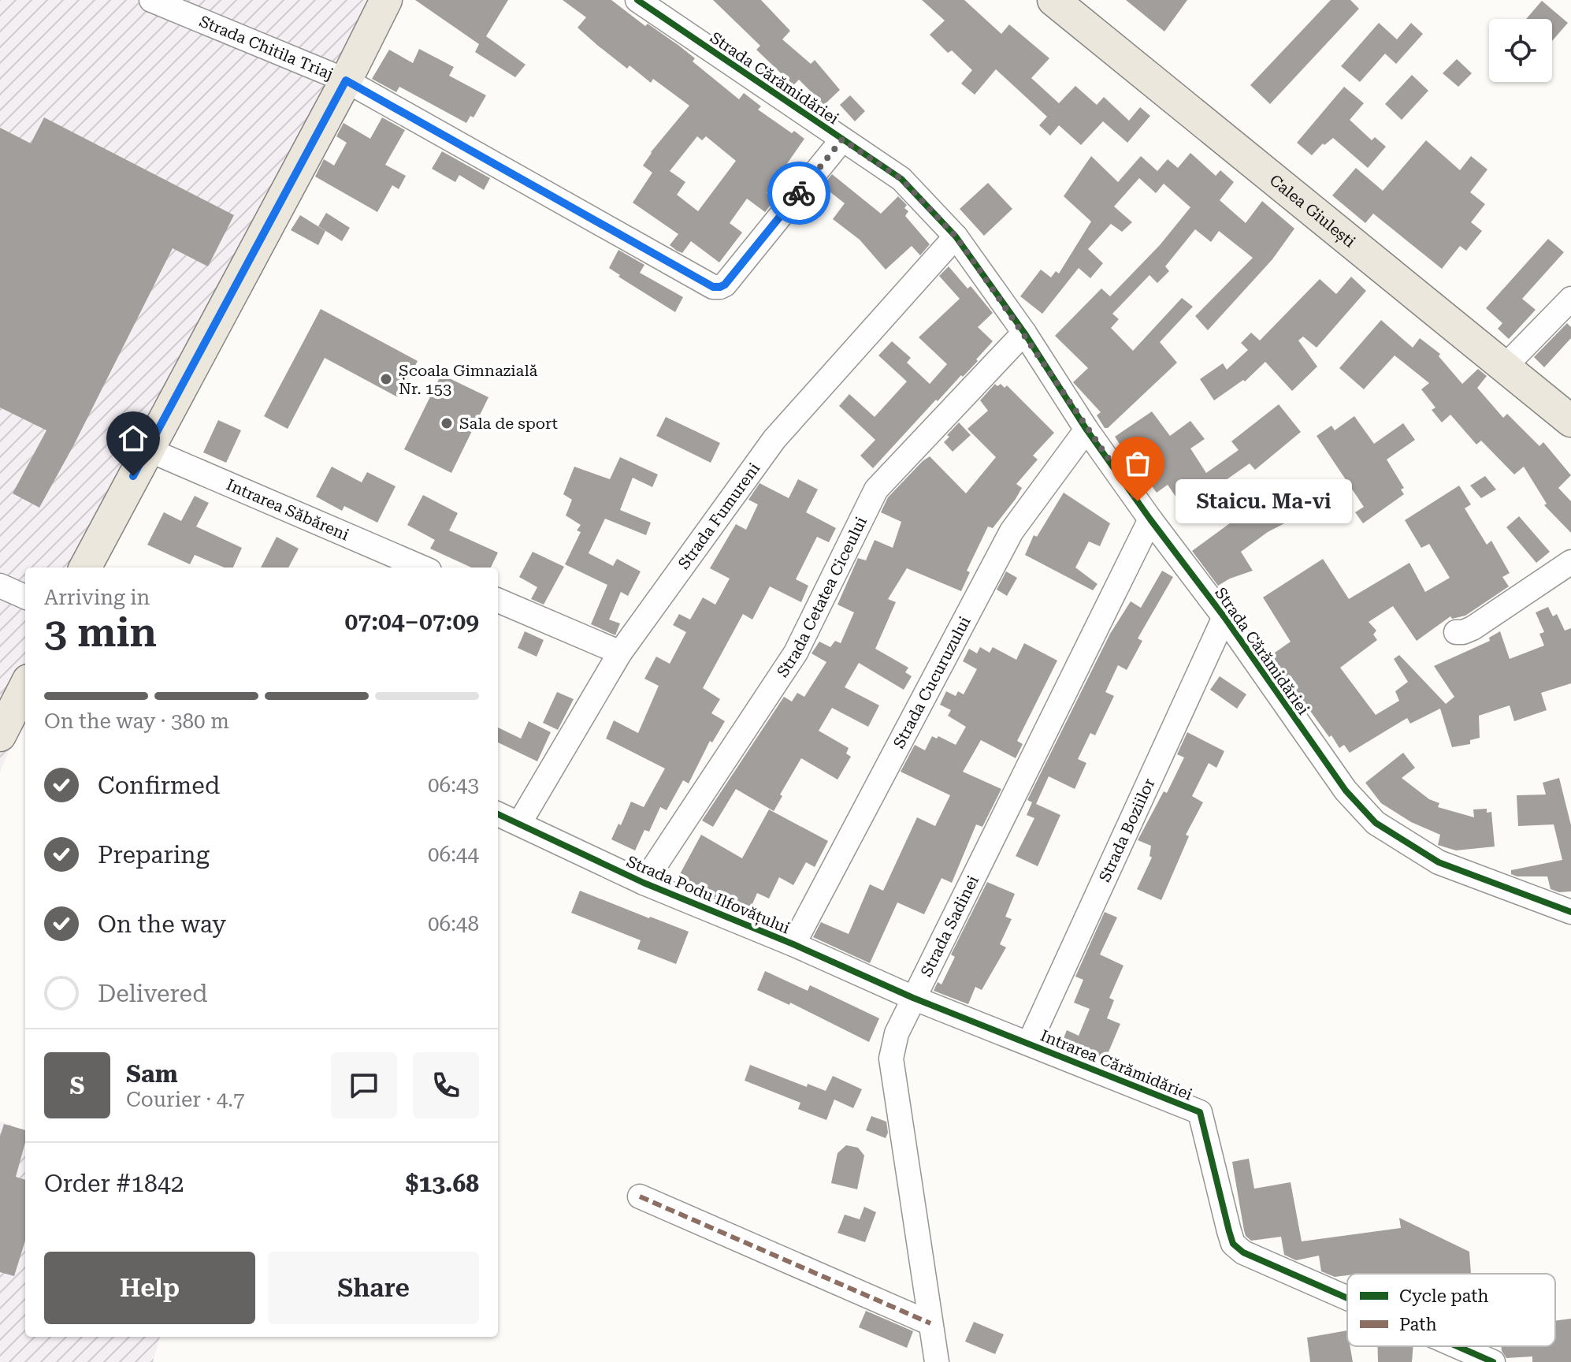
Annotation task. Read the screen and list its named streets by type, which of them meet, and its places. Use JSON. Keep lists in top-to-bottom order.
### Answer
{
  "streets": {
    "main road": ["Calea Giulești"],
    "street": [
      "Strada Chitila Triaj",
      "Strada Cărămidăriei",
      "Intrarea Săbăreni",
      "Strada Fumureni",
      "Strada Cetatea Ciceului",
      "Strada Cucuruzului",
      "Strada Boziilor",
      "Strada Podu Ilfovățului",
      "Strada Sadinei",
      "Intrarea Cărămidăriei"
    ]
  },
  "crossings": [
    ["Strada Chitila Triaj", "Strada Cărămidăriei"],
    ["Strada Cărămidăriei", "Strada Fumureni"],
    ["Strada Cărămidăriei", "Strada Cetatea Ciceului"],
    ["Strada Cărămidăriei", "Strada Cucuruzului"],
    ["Strada Cărămidăriei", "Strada Boziilor"],
    ["Strada Cărămidăriei", "Strada Sadinei"],
    ["Strada Fumureni", "Strada Podu Ilfovățului"],
    ["Strada Cetatea Ciceului", "Strada Podu Ilfovățului"],
    ["Strada Cucuruzului", "Strada Podu Ilfovățului"],
    ["Strada Boziilor", "Intrarea Cărămidăriei"],
    ["Strada Podu Ilfovățului", "Strada Sadinei"],
    ["Strada Podu Ilfovățului", "Intrarea Cărămidăriei"],
    ["Strada Sadinei", "Intrarea Cărămidăriei"]
  ],
  "places": ["Școala Gimnazială Nr. 153", "Sala de sport", "Staicu. Ma-vi"],
  "legend": ["Cycle path", "Path"],
  "page": {
    "bubble": "Staicu. Ma-vi",
    "heading": ["3 min", "Arriving in", "07:04–07:09"],
    "panel": [
      "Sam",
      "Courier · 4.7",
      "Order #1842",
      "$13.68"
    ],
    "bar": "On the way · 380 m",
    "list": [
      ["Confirmed", "06:43"],
      ["Preparing", "06:44"],
      ["On the way", "06:48"],
      "Delivered"
    ],
    "round": "S",
    "buttons": ["Help", "Share"]
  }
}
